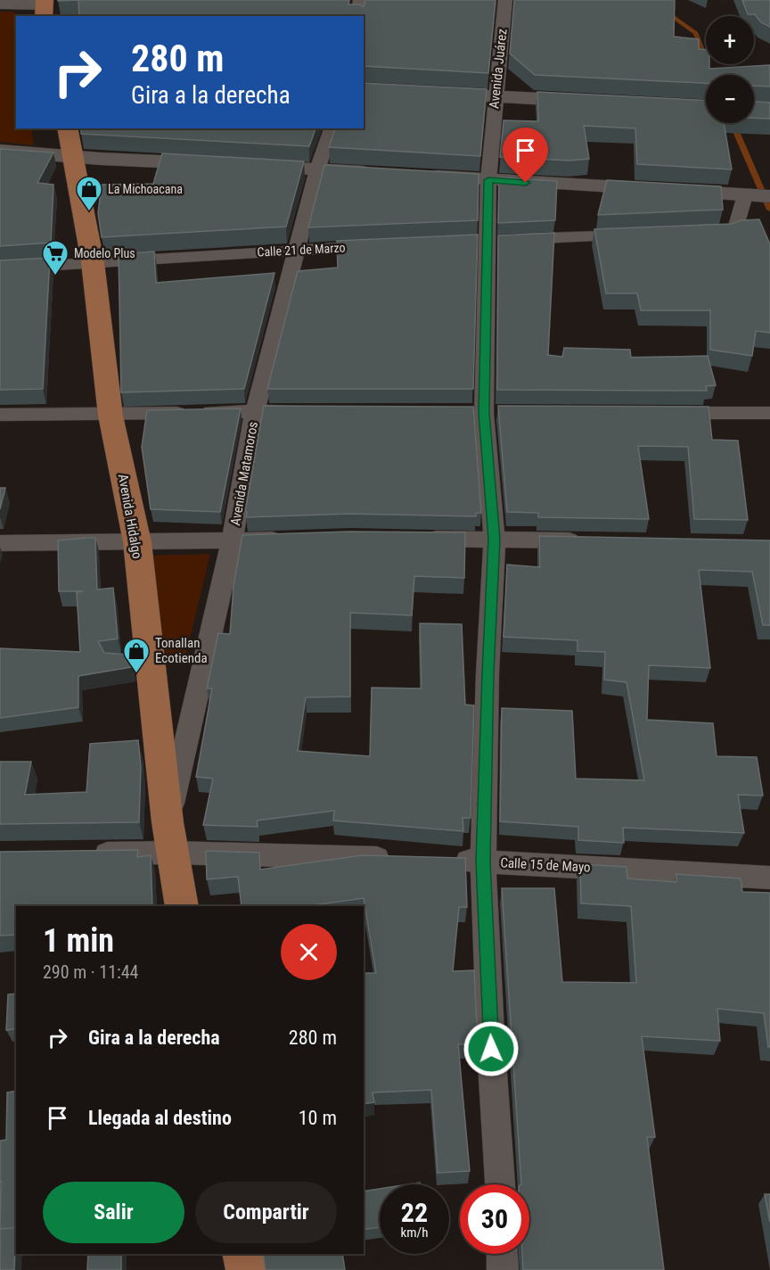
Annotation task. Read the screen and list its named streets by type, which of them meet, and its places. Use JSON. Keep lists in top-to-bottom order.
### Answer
{
  "streets": {
    "main road": ["Avenida Hidalgo"],
    "street": [
      "Avenida Juárez",
      "Calle 21 de Marzo",
      "Avenida Matamoros",
      "Calle 15 de Mayo"
    ]
  },
  "crossings": [
    ["Avenida Juárez", "Calle 15 de Mayo"],
    ["Calle 21 de Marzo", "Avenida Matamoros"],
    ["Calle 21 de Marzo", "Avenida Hidalgo"],
    ["Avenida Matamoros", "Avenida Hidalgo"]
  ],
  "places": {
    "shop": ["La Michoacana", "Tonallan Ecotienda"],
    "supermarket": ["Modelo Plus"]
  },
  "page": {
    "map_buttons": ["+", "−"],
    "turn": ["280 m", "Gira a la derecha"],
    "heading": ["1 min", "290 m · 11:44"],
    "list": [
      {
        "name": "Gira a la derecha",
        "value": "280 m"
      },
      {
        "name": "Llegada al destino",
        "value": "10 m"
      }
    ],
    "buttons": ["Salir", "Compartir"],
    "speed": "22 km/h",
    "limit": "30"
  }
}
